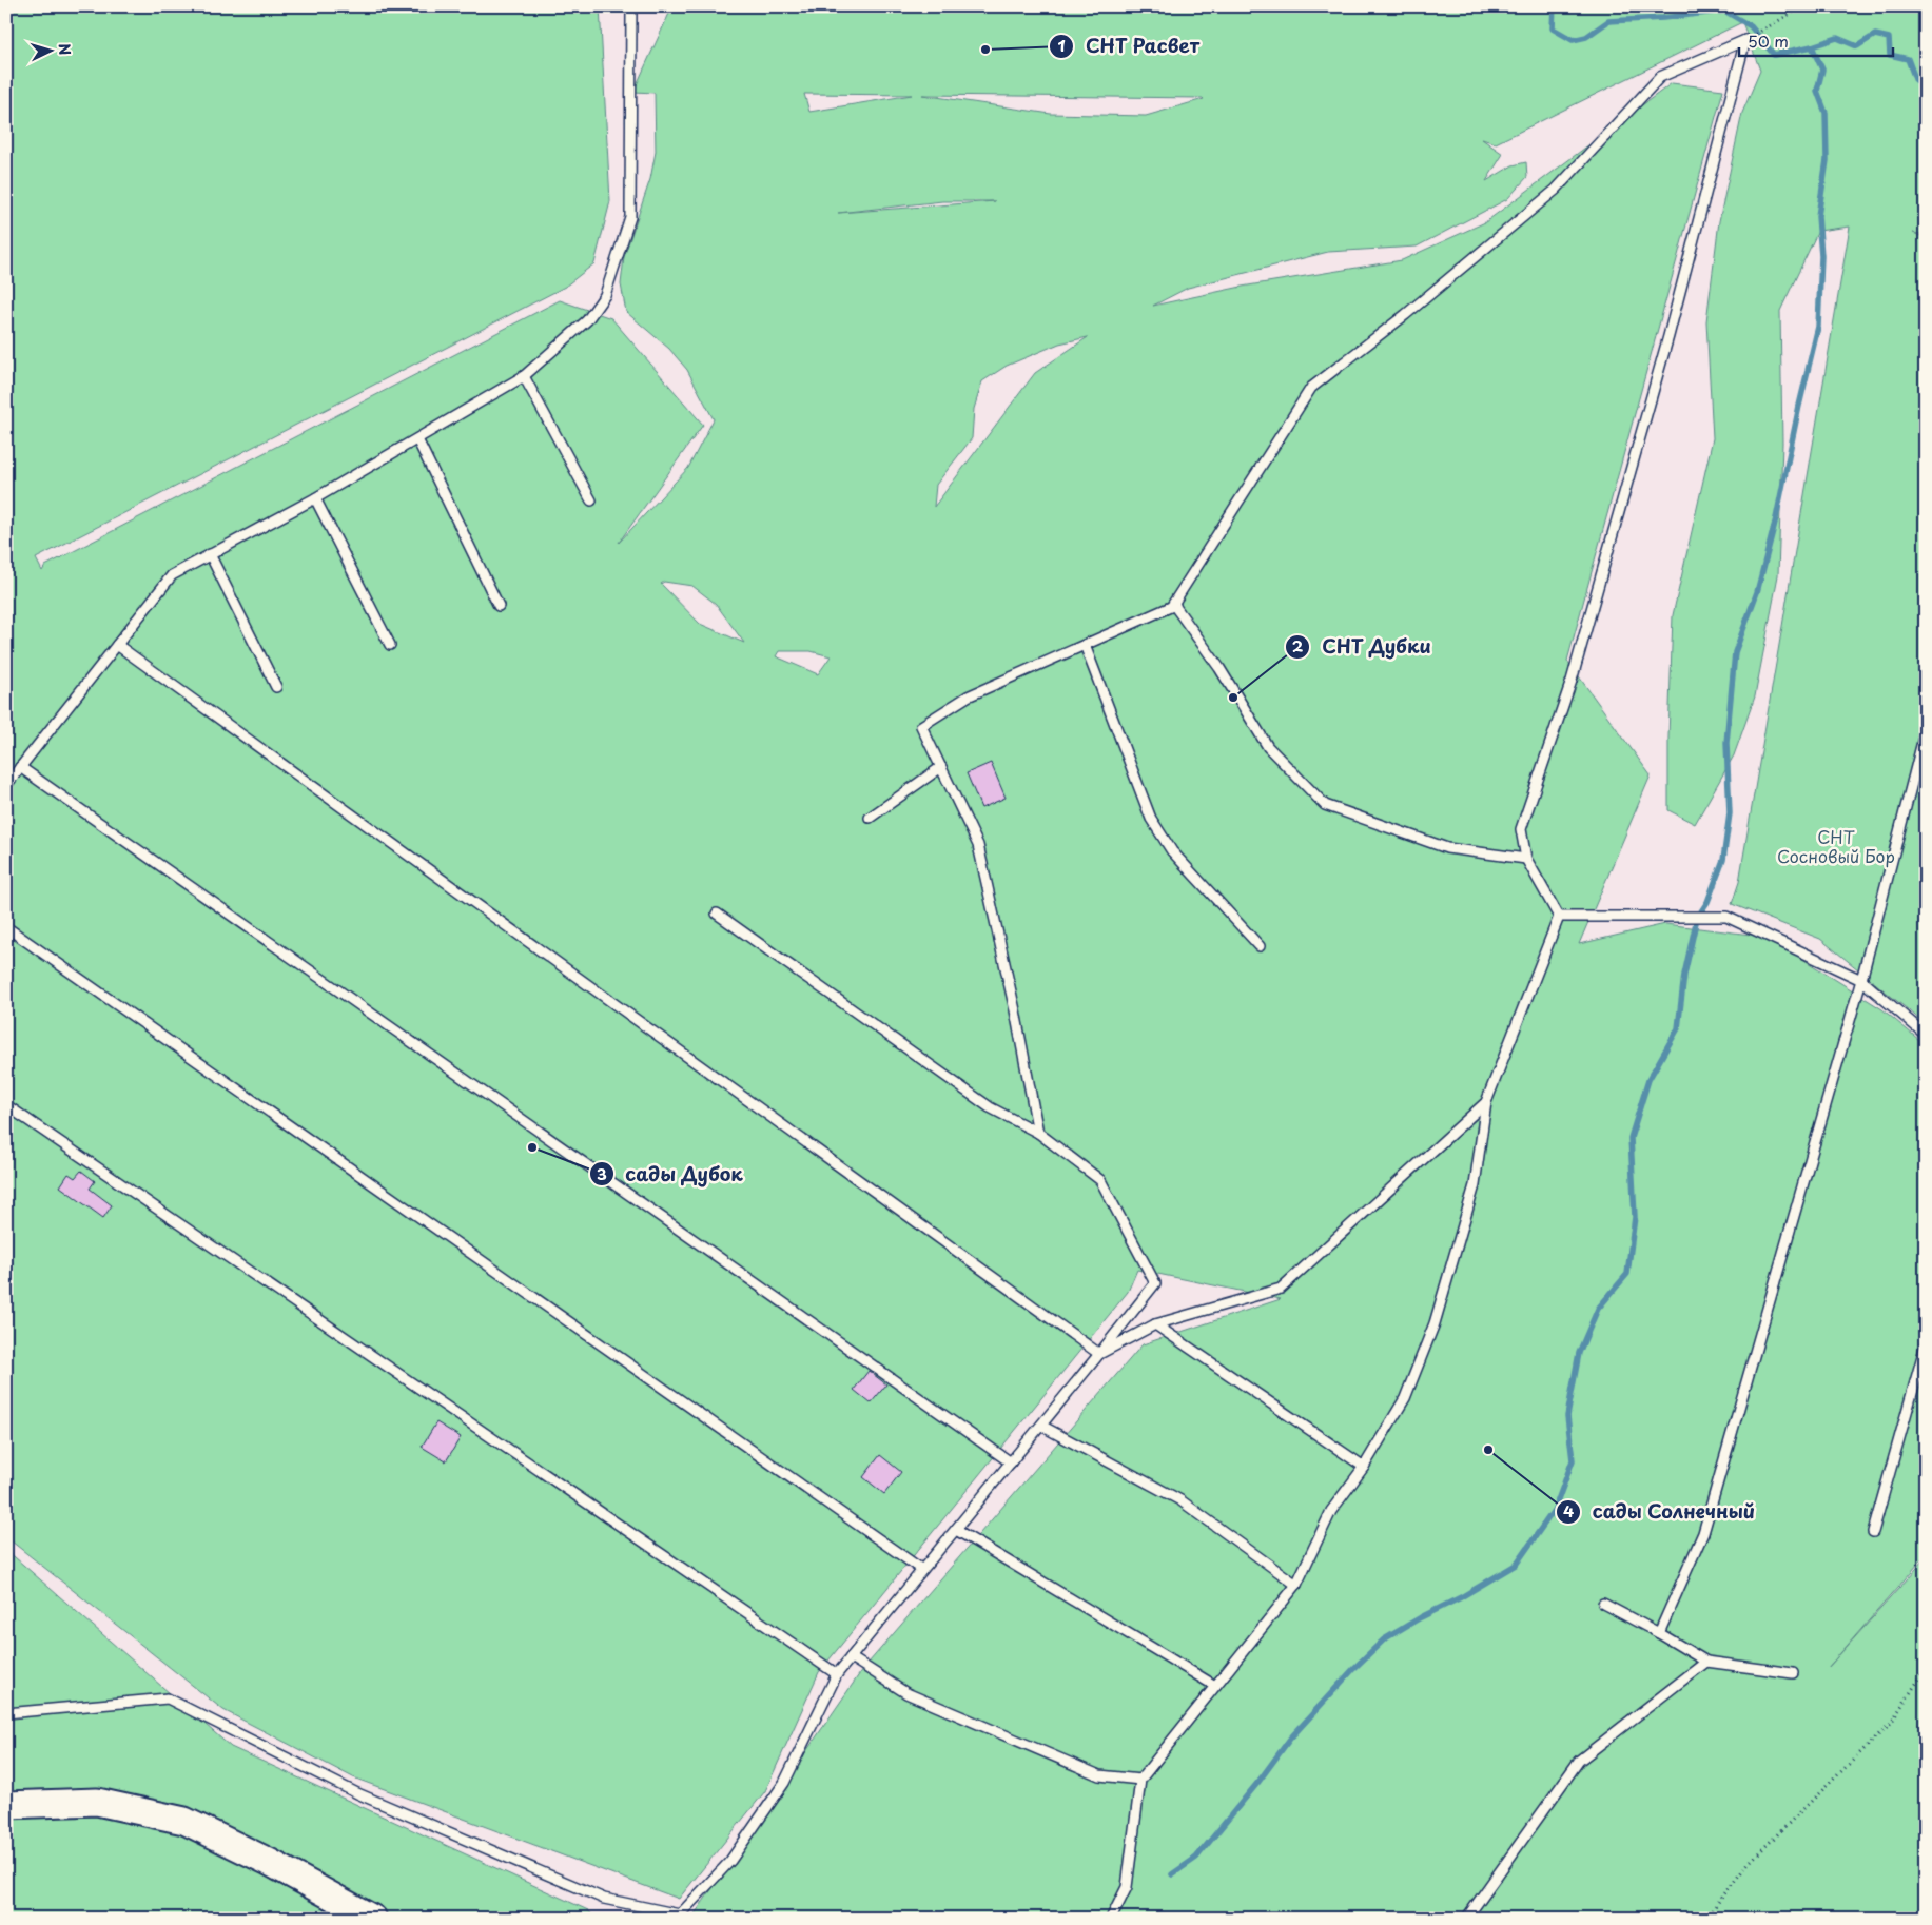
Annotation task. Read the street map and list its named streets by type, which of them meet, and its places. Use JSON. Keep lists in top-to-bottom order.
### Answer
{
  "parks": ["СНТ Сосновый Бор"],
  "places": [
    "СНТ Расвет",
    "СНТ Дубки",
    "сады Дубок",
    "сады Солнечный"
  ],
  "scale_bar": "50 m",
  "north": "right"
}
